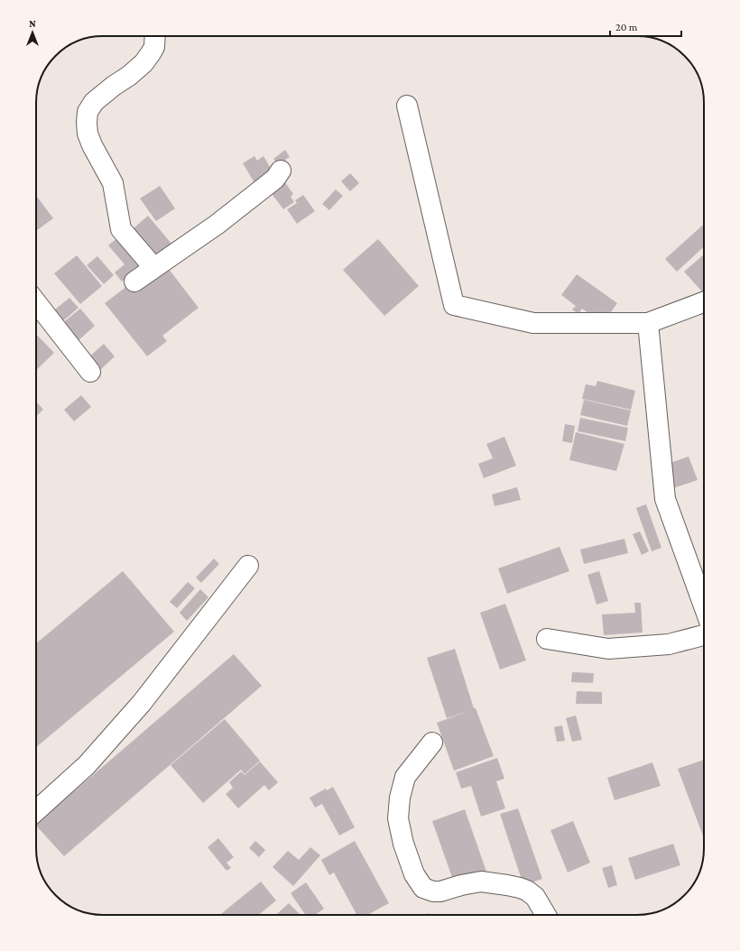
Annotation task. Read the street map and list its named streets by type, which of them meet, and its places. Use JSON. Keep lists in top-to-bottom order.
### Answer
{
  "scale_bar": "20 m",
  "north": "top"
}
